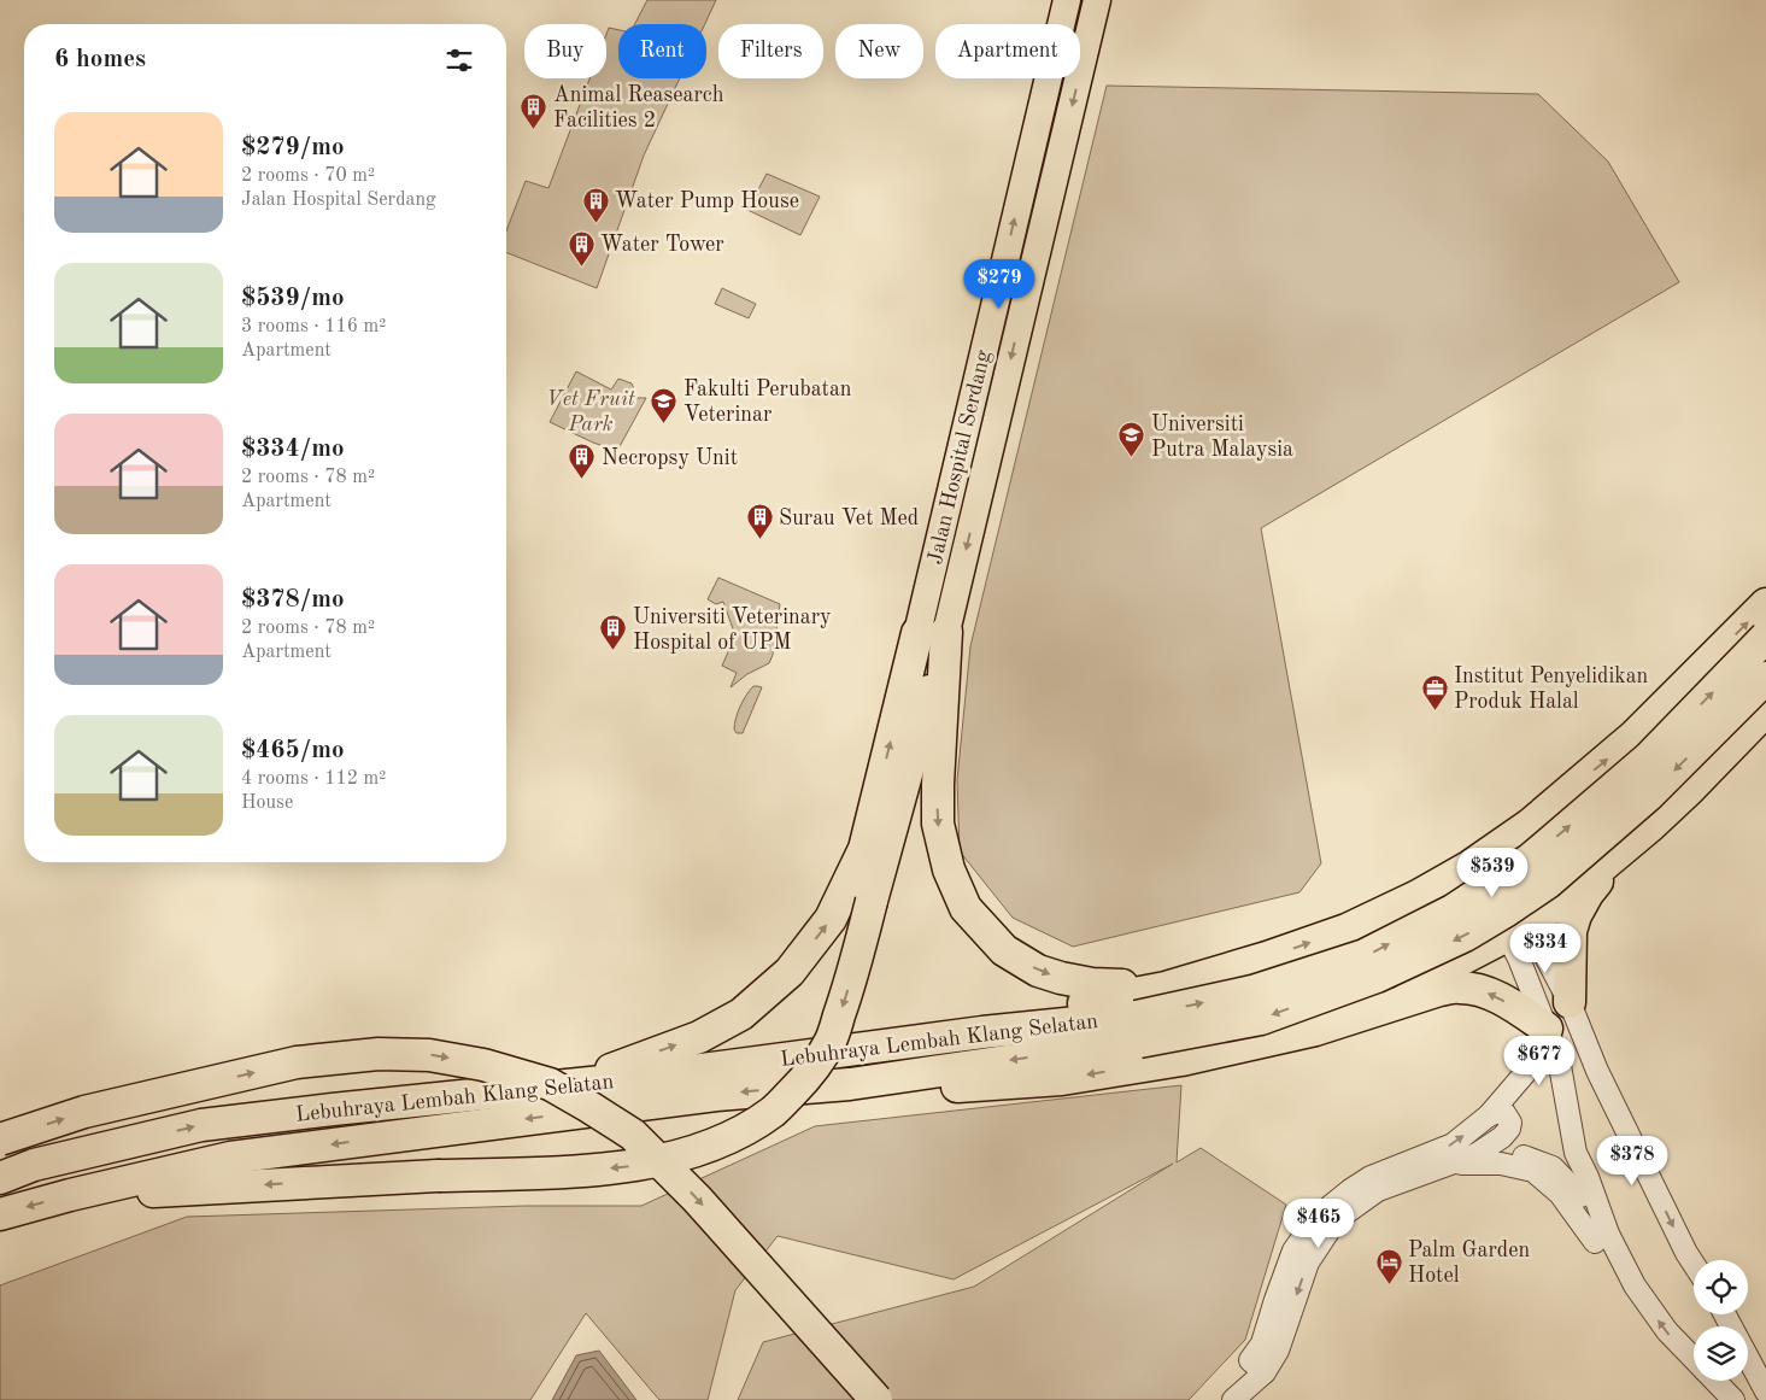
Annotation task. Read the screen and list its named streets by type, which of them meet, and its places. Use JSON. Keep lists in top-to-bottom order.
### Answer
{
  "streets": {
    "highway": ["Lebuhraya Lembah Klang Selatan"],
    "main road": ["Jalan Hospital Serdang"]
  },
  "parks": ["Vet Fruit Park"],
  "places": {
    "building": [
      "Animal Reasearch Facilities 2",
      "Water Pump House",
      "Water Tower",
      "Necropsy Unit",
      "Surau Vet Med",
      "Universiti Veterinary Hospital of UPM"
    ],
    "school or university": ["Fakulti Perubatan Veterinar", "Universiti Putra Malaysia"],
    "office": ["Institut Penyelidikan Produk Halal"],
    "hotel": ["Palm Garden Hotel"]
  },
  "page": {
    "chip": [
      "Buy",
      "Rent",
      "Filters",
      "New",
      "Apartment"
    ],
    "heading": "6 homes",
    "list": [
      {
        "name": "$279/mo",
        "note": "2 rooms · 70 m² · Jalan Hospital Serdang"
      },
      {
        "name": "$539/mo",
        "note": "3 rooms · 116 m² · Apartment"
      },
      {
        "name": "$334/mo",
        "note": "2 rooms · 78 m² · Apartment"
      },
      {
        "name": "$378/mo",
        "note": "2 rooms · 78 m² · Apartment"
      },
      {
        "name": "$465/mo",
        "note": "4 rooms · 112 m² · House"
      }
    ],
    "price": [
      "$279",
      "$539",
      "$334",
      "$677",
      "$378",
      "$465"
    ]
  }
}
